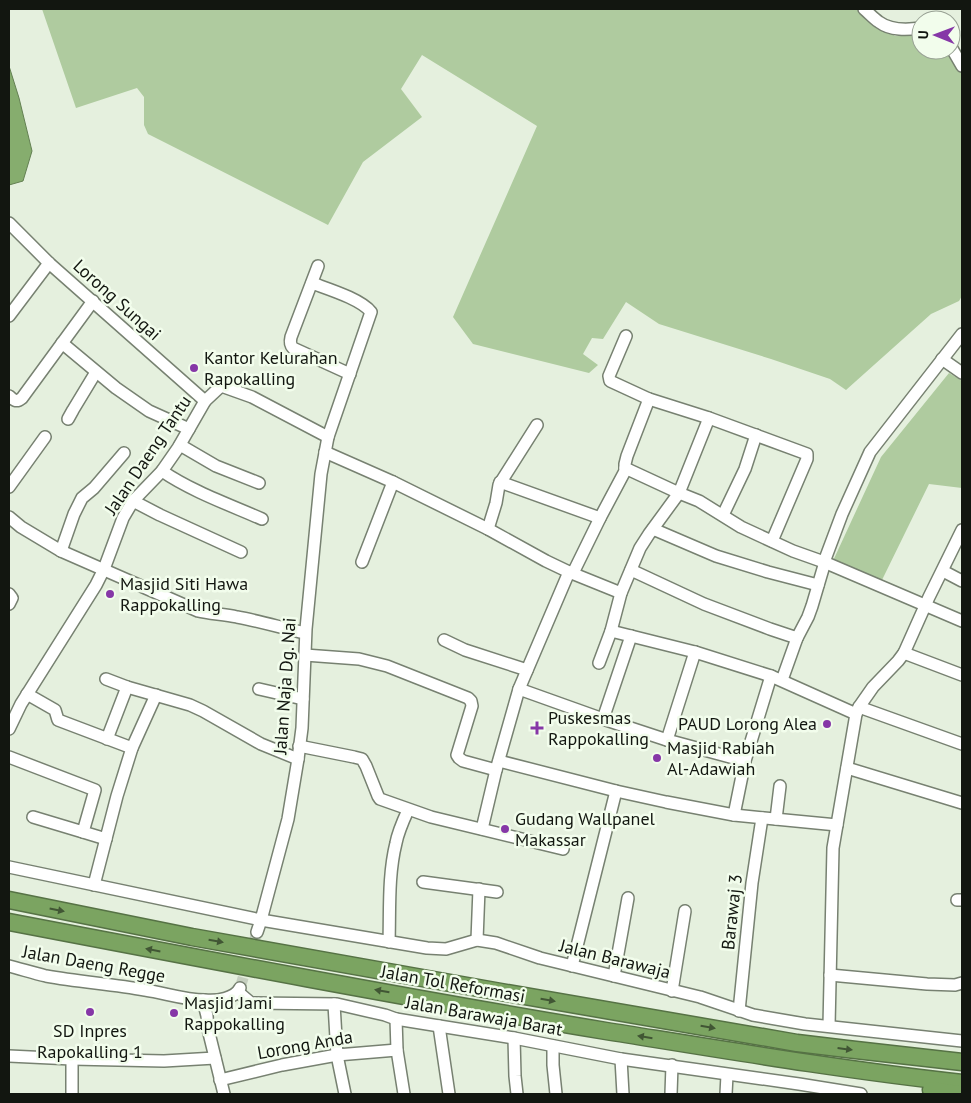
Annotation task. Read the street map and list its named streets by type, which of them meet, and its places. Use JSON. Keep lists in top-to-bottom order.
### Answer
{
  "streets": {
    "highway": ["Jalan Tol Reformasi"],
    "street": [
      "Lorong Sungai",
      "Jalan Daeng Tantu",
      "Jalan Naja Dg. Nai",
      "Barawaj 3",
      "Jalan Barawaja",
      "Jalan Daeng Regge",
      "Jalan Barawaja Barat",
      "Lorong Anda"
    ]
  },
  "crossings": [
    ["Lorong Sungai", "Jalan Daeng Tantu"],
    ["Jalan Daeng Tantu", "Jalan Naja Dg. Nai"],
    ["Jalan Naja Dg. Nai", "Jalan Barawaja"],
    ["Barawaj 3", "Jalan Barawaja"],
    ["Jalan Daeng Regge", "Jalan Barawaja Barat"]
  ],
  "places": {
    "other": [
      "Kantor Kelurahan Rapokalling",
      "Masjid Siti Hawa Rappokalling",
      "PAUD Lorong Alea",
      "Masjid Rabiah Al-Adawiah",
      "Gudang Wallpanel Makassar",
      "SD Inpres Rapokalling 1",
      "Masjid Jami Rappokalling"
    ],
    "health": ["Puskesmas Rappokalling"]
  },
  "north": "left"
}
